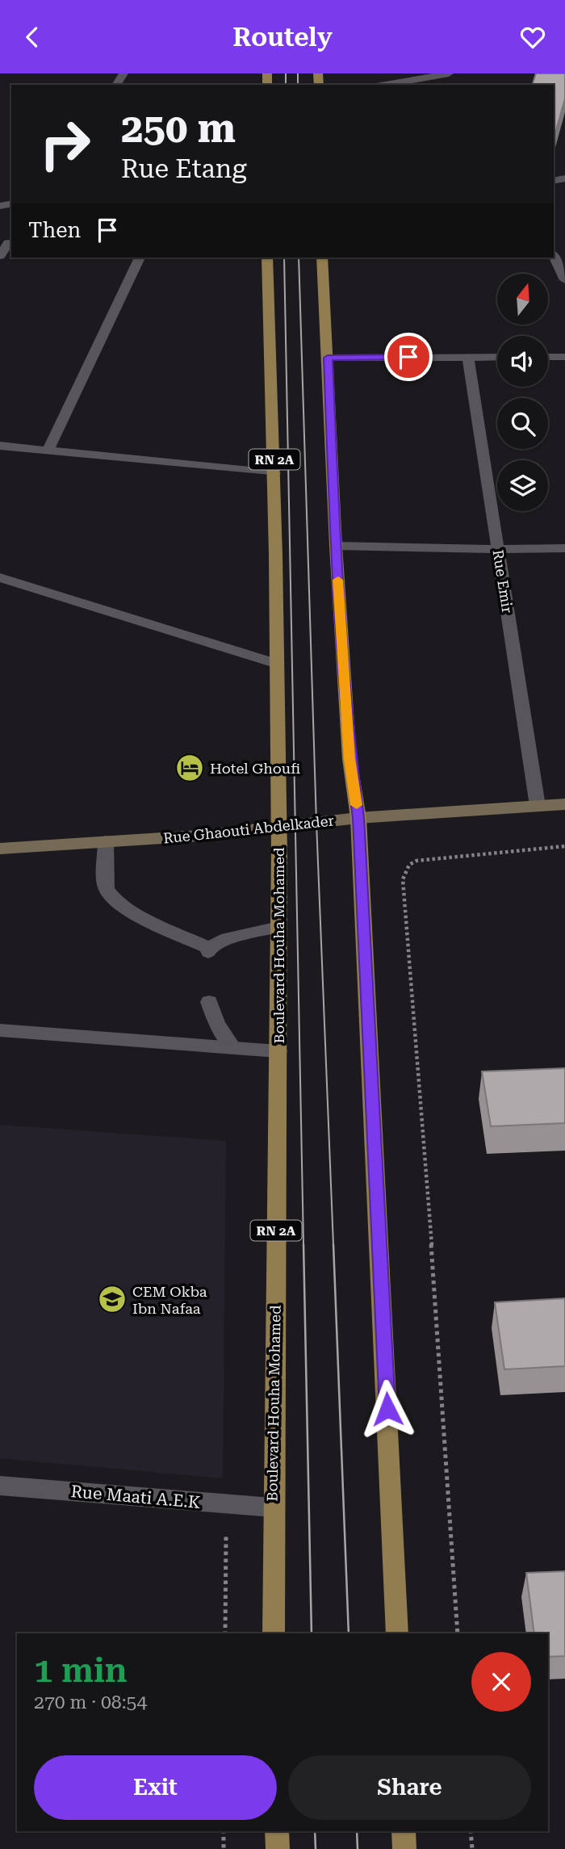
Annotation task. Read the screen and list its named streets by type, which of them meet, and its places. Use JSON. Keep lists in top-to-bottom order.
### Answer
{
  "streets": {
    "main road": ["RN 2A", "Rue Ghaouti Abdelkader", "Boulevard Houha Mohamed"],
    "street": ["Rue Emir", "Rue Maati A.E.K"]
  },
  "crossings": [
    ["Rue Emir", "Rue Ghaouti Abdelkader"],
    ["Rue Ghaouti Abdelkader", "Boulevard Houha Mohamed"],
    ["Boulevard Houha Mohamed", "Rue Maati A.E.K"]
  ],
  "places": {
    "hotel": ["Hotel Ghoufi"],
    "school or university": ["CEM Okba Ibn Nafaa"]
  },
  "north": "top",
  "page": {
    "header": "Routely",
    "turn": ["250 m", "Rue Etang"],
    "then": "Then",
    "heading": ["1 min", "270 m · 08:54"],
    "buttons": ["Exit", "Share"]
  }
}
